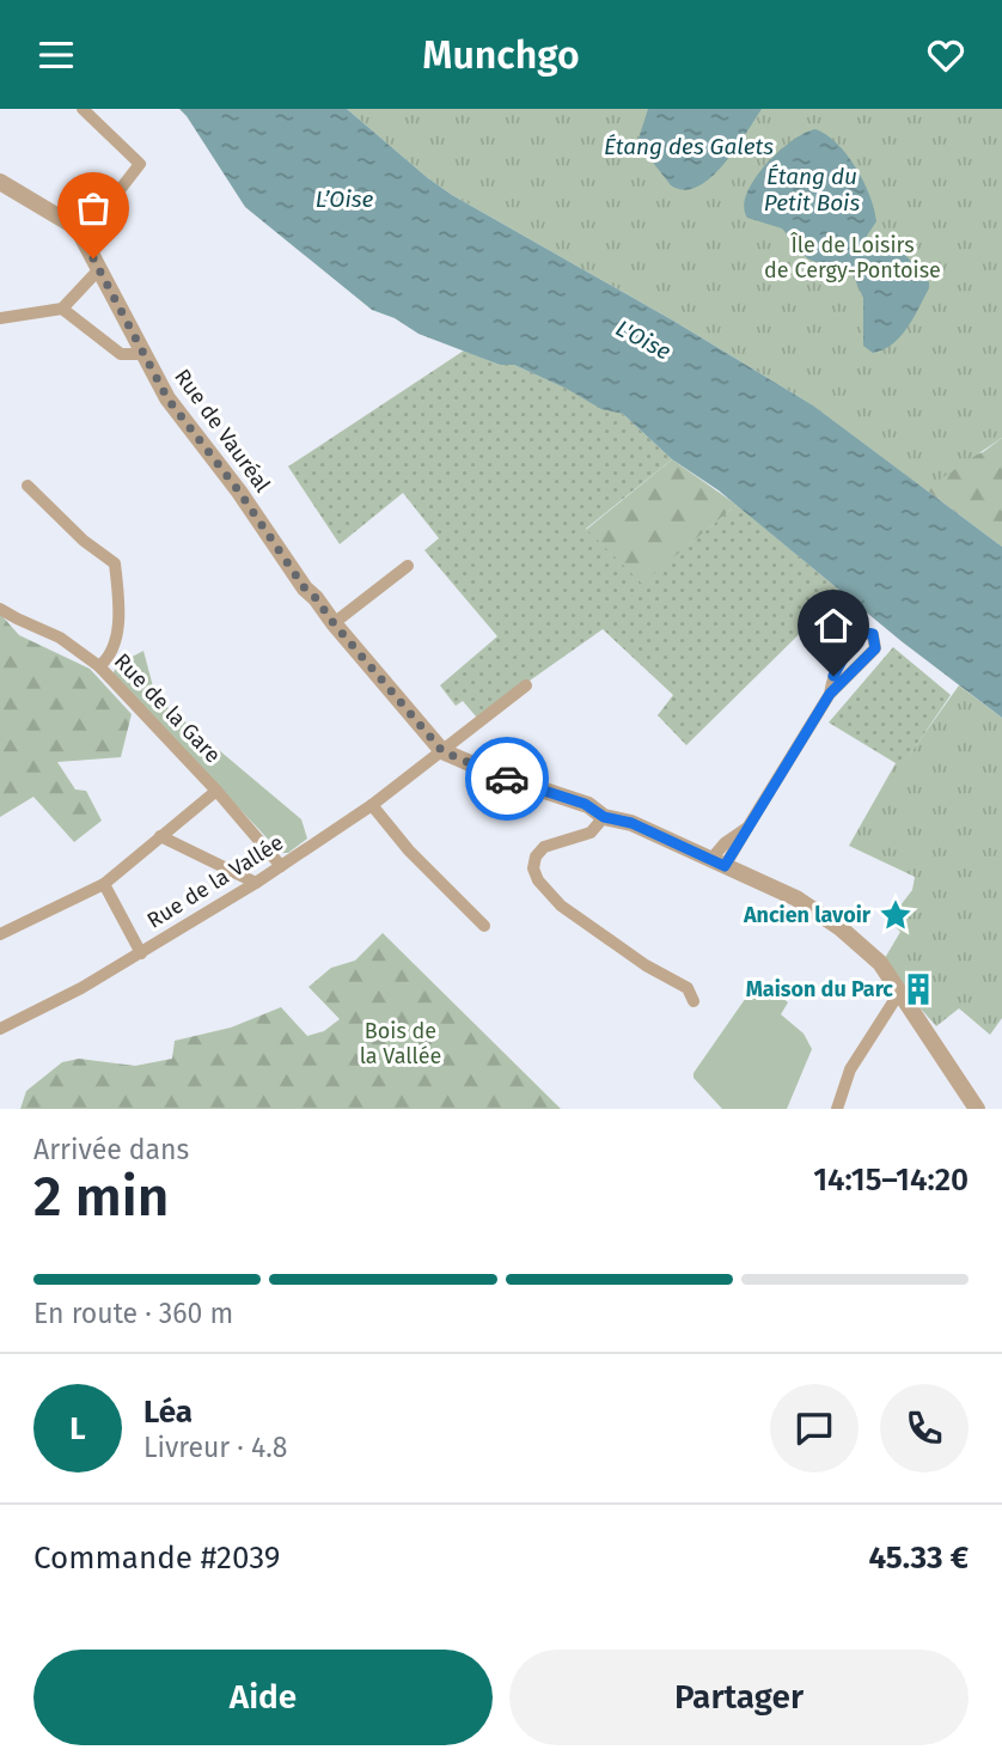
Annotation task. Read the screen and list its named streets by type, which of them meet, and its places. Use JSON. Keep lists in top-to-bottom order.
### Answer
{
  "streets": {
    "street": ["Rue de Vauréal", "Rue de la Gare", "Rue de la Vallée"]
  },
  "crossings": [
    ["Rue de Vauréal", "Rue de la Vallée"],
    ["Rue de la Gare", "Rue de la Vallée"]
  ],
  "water": [
    "Étang des Galets",
    "Étang du Petit Bois",
    "L’Oise",
    "L'Oise"
  ],
  "parks": ["Île de Loisirs de Cergy-Pontoise", "Bois de la Vallée"],
  "places": {
    "place": ["Ancien lavoir"],
    "building": ["Maison du Parc"]
  },
  "page": {
    "header": "Munchgo",
    "heading": ["2 min", "Arrivée dans", "14:15–14:20"],
    "panel": [
      "Léa",
      "Livreur · 4.8",
      "Commande #2039",
      "45.33 €"
    ],
    "bar": "En route · 360 m",
    "round": "L",
    "buttons": ["Aide", "Partager"]
  }
}
